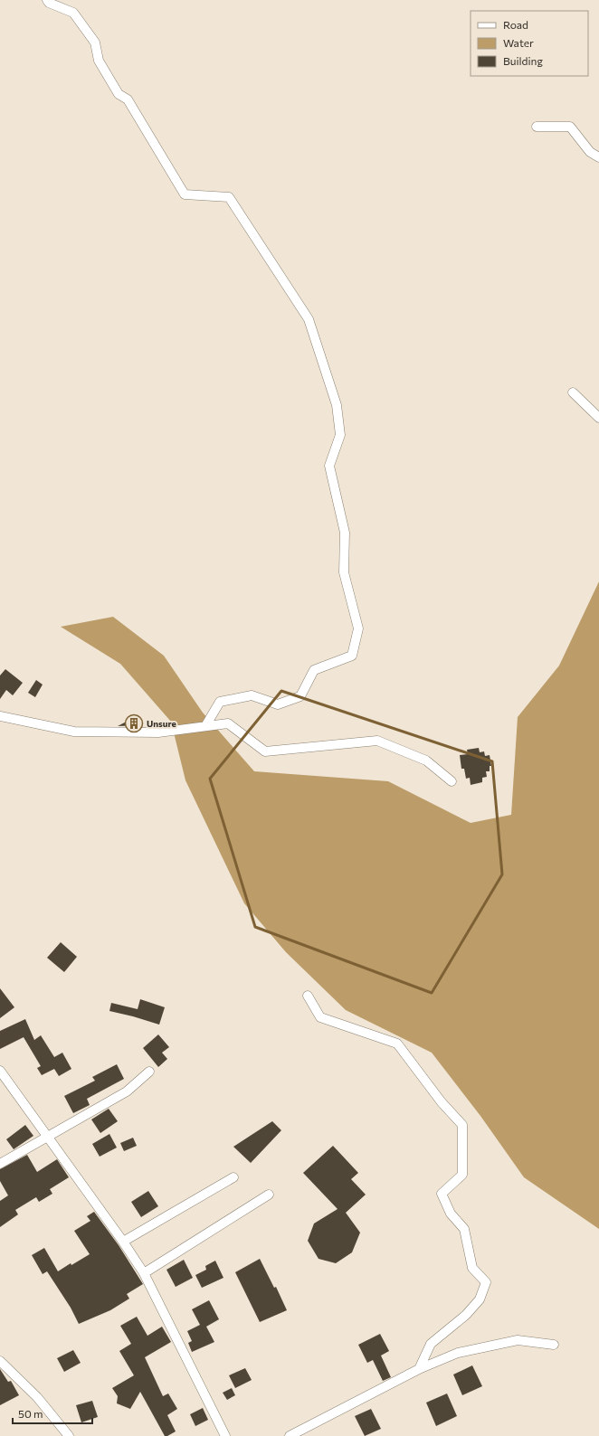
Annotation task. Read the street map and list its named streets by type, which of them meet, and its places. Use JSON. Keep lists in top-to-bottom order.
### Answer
{
  "places": {
    "building": ["Unsure"]
  },
  "legend": ["Road", "Water", "Building"],
  "scale_bar": "50 m"
}
